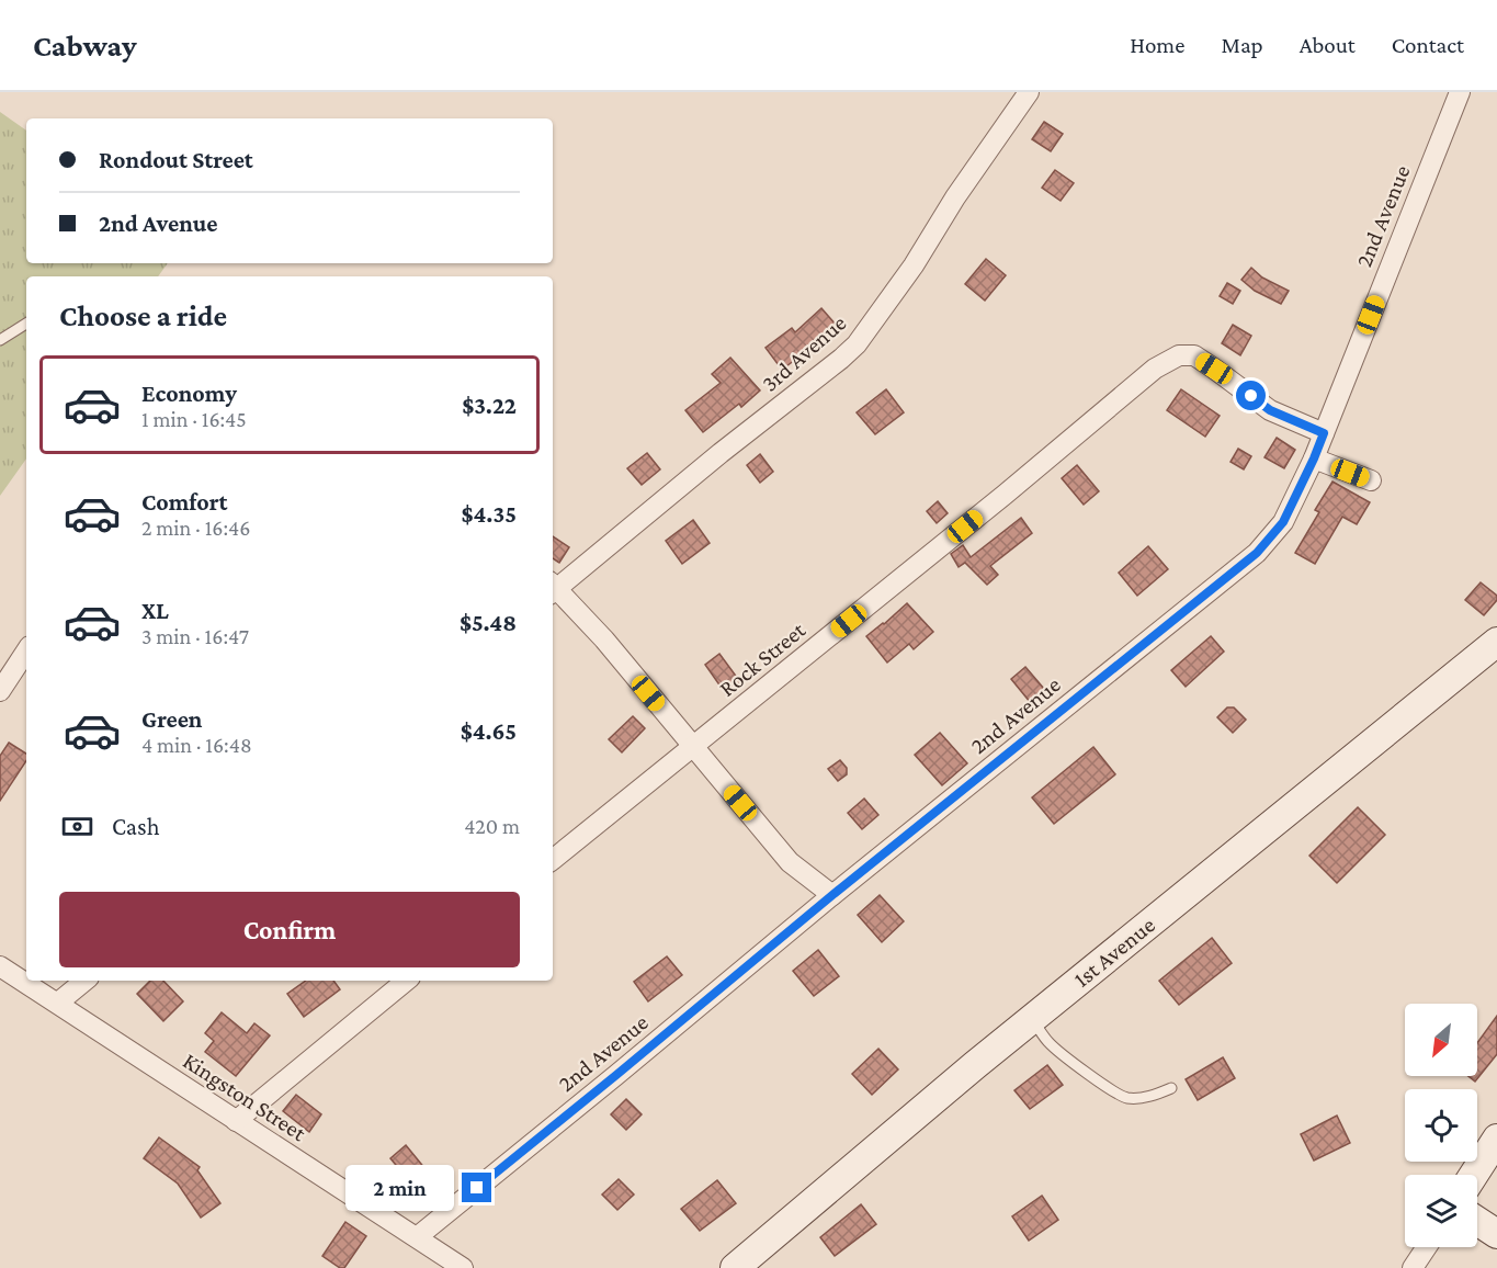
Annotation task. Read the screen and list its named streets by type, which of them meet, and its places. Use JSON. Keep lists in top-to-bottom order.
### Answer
{
  "streets": {
    "street": [
      "2nd Avenue",
      "3rd Avenue",
      "Rock Street",
      "1st Avenue",
      "Kingston Street"
    ]
  },
  "crossings": [
    ["2nd Avenue", "Rock Street"],
    ["2nd Avenue", "Kingston Street"]
  ],
  "north": "bottom left",
  "page": {
    "header": "Cabway",
    "nav": [
      "Home",
      "Map",
      "About",
      "Contact"
    ],
    "banner": ["Rondout Street", "2nd Avenue"],
    "heading": "Choose a ride",
    "list": [
      {
        "name": "Economy",
        "note": "1 min · 16:45",
        "value": "$3.22"
      },
      {
        "name": "Comfort",
        "note": "2 min · 16:46",
        "value": "$4.35"
      },
      {
        "name": "XL",
        "note": "3 min · 16:47",
        "value": "$5.48"
      },
      {
        "name": "Green",
        "note": "4 min · 16:48",
        "value": "$4.65"
      }
    ],
    "pay": ["Cash", "420 m"],
    "buttons": "Confirm",
    "bubble": "2 min"
  }
}
